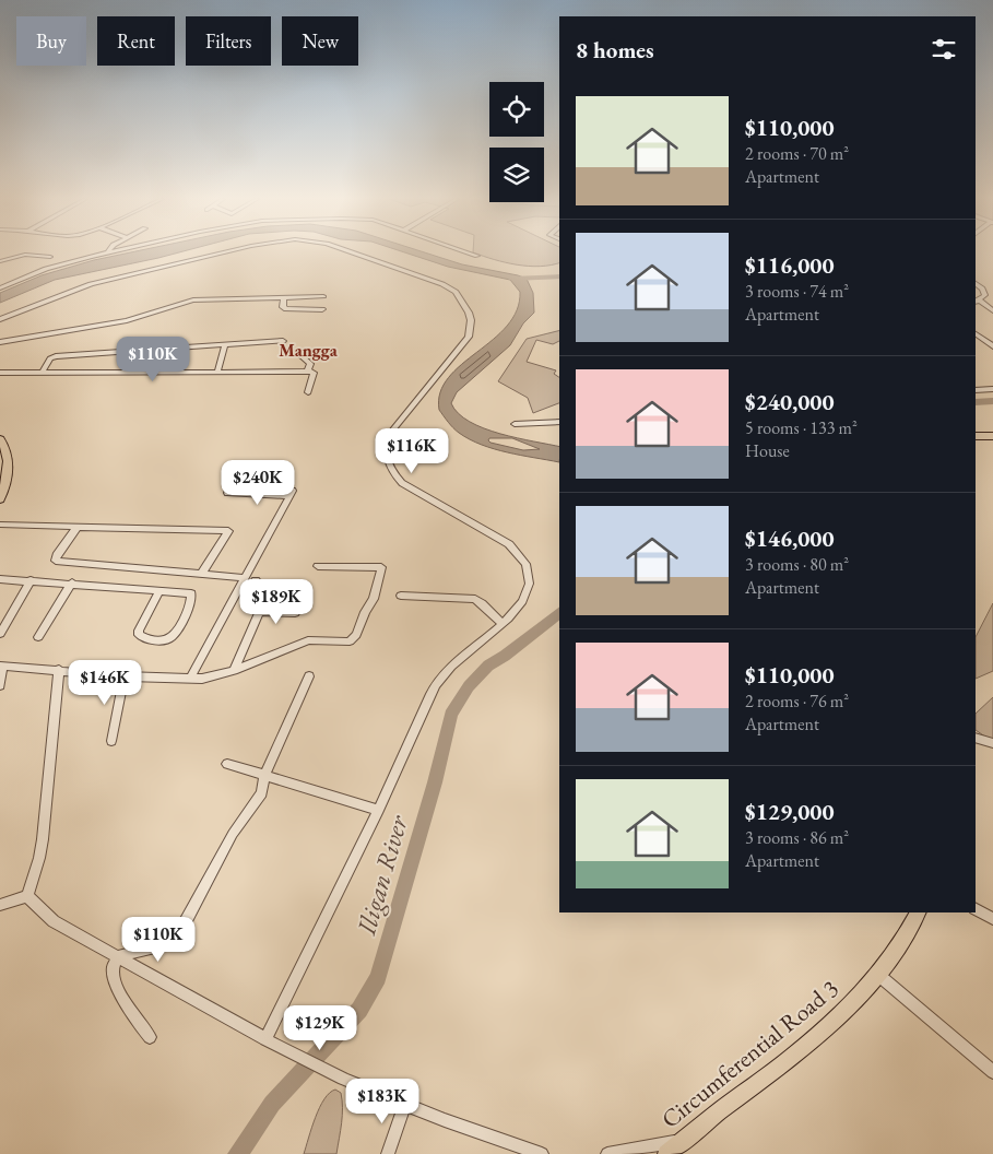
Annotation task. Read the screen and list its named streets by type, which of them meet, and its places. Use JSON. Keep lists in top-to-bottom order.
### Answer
{
  "streets": {
    "main road": ["Circumferential Road 3"]
  },
  "districts": ["Mangga"],
  "water": ["Iligan River"],
  "page": {
    "chip": [
      "Buy",
      "Rent",
      "Filters",
      "New"
    ],
    "heading": "8 homes",
    "list": [
      {
        "name": "$110,000",
        "note": "2 rooms · 70 m² · Apartment"
      },
      {
        "name": "$116,000",
        "note": "3 rooms · 74 m² · Apartment"
      },
      {
        "name": "$240,000",
        "note": "5 rooms · 133 m² · House"
      },
      {
        "name": "$146,000",
        "note": "3 rooms · 80 m² · Apartment"
      },
      {
        "name": "$110,000",
        "note": "2 rooms · 76 m² · Apartment"
      },
      {
        "name": "$129,000",
        "note": "3 rooms · 86 m² · Apartment"
      }
    ],
    "price": [
      "$110K",
      "$116K",
      "$240K",
      "$189K",
      "$146K",
      "$110K",
      "$129K",
      "$183K"
    ]
  }
}
